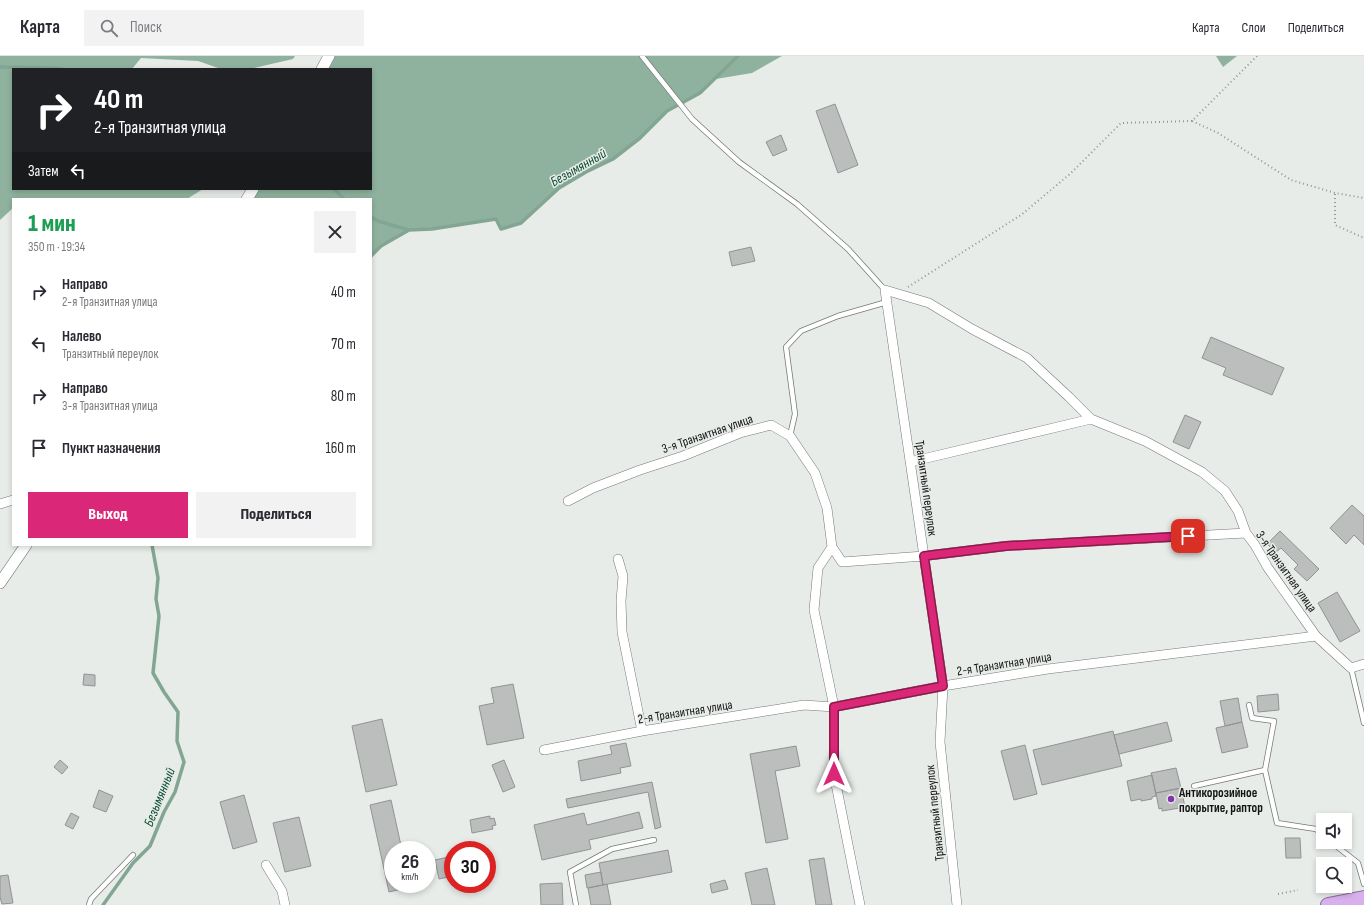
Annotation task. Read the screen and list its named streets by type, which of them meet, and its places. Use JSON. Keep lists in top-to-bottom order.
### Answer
{
  "streets": {
    "street": ["3-я Транзитная улица", "Транзитный переулок", "2-я Транзитная улица"]
  },
  "crossings": [
    ["3-я Транзитная улица", "Транзитный переулок"],
    ["3-я Транзитная улица", "2-я Транзитная улица"],
    ["Транзитный переулок", "2-я Транзитная улица"]
  ],
  "water": ["Безымянный"],
  "places": ["Антикорозийное покрытие, раптор"],
  "page": {
    "header": "Карта",
    "search": "Поиск",
    "nav": ["Карта", "Слои", "Поделиться"],
    "turn": ["40 m", "2-я Транзитная улица"],
    "then": "Затем",
    "heading": ["1 мин", "350 m · 19:34"],
    "list": [
      {
        "name": "Направо",
        "note": "2-я Транзитная улица",
        "value": "40 m"
      },
      {
        "name": "Налево",
        "note": "Транзитный переулок",
        "value": "70 m"
      },
      {
        "name": "Направо",
        "note": "3-я Транзитная улица",
        "value": "80 m"
      },
      {
        "name": "Пункт назначения",
        "value": "160 m"
      }
    ],
    "buttons": ["Выход", "Поделиться"],
    "speed": "26 km/h",
    "limit": "30"
  }
}
